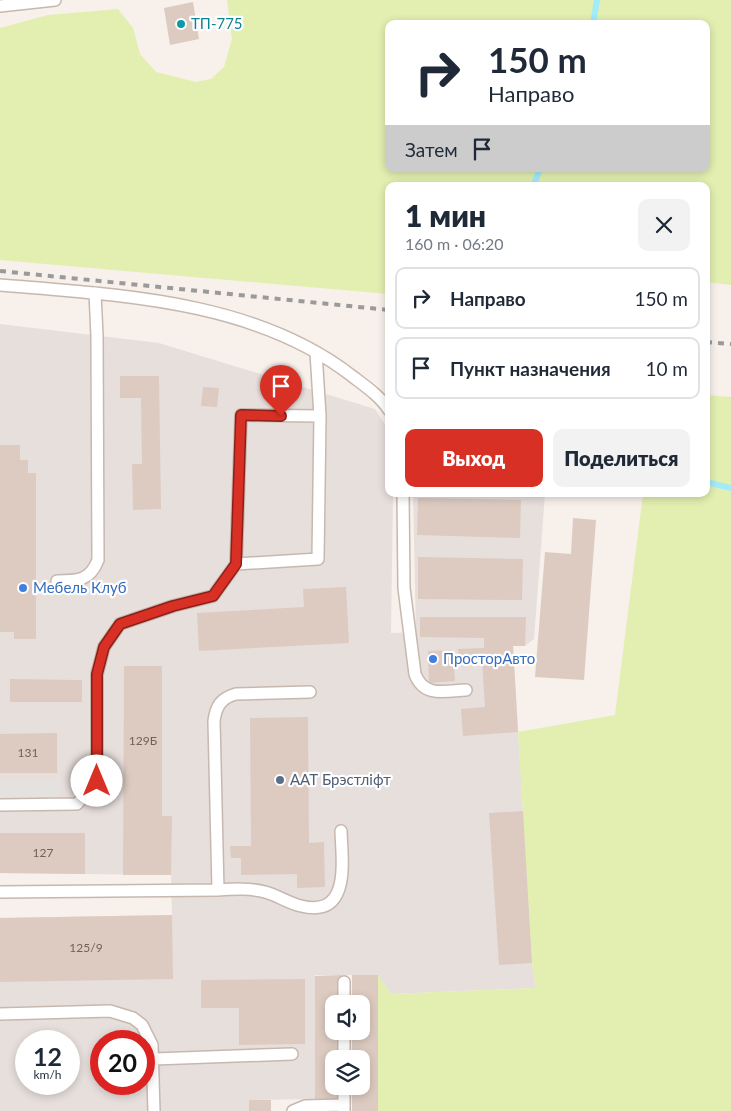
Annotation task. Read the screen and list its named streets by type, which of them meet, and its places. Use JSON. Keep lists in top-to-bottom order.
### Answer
{
  "places": [
    "ТП-775",
    "Мебель Клуб",
    "ПросторАвто",
    "ААТ Брэстліфт"
  ],
  "house_numbers": [
    "129Б",
    "131",
    "127",
    "125/9"
  ],
  "page": {
    "turn": ["150 m", "Направо"],
    "then": "Затем",
    "heading": ["1 мин", "160 m · 06:20"],
    "list": [
      {
        "name": "Направо",
        "value": "150 m"
      },
      {
        "name": "Пункт назначения",
        "value": "10 m"
      }
    ],
    "buttons": ["Выход", "Поделиться"],
    "speed": "12 km/h",
    "limit": "20"
  }
}
